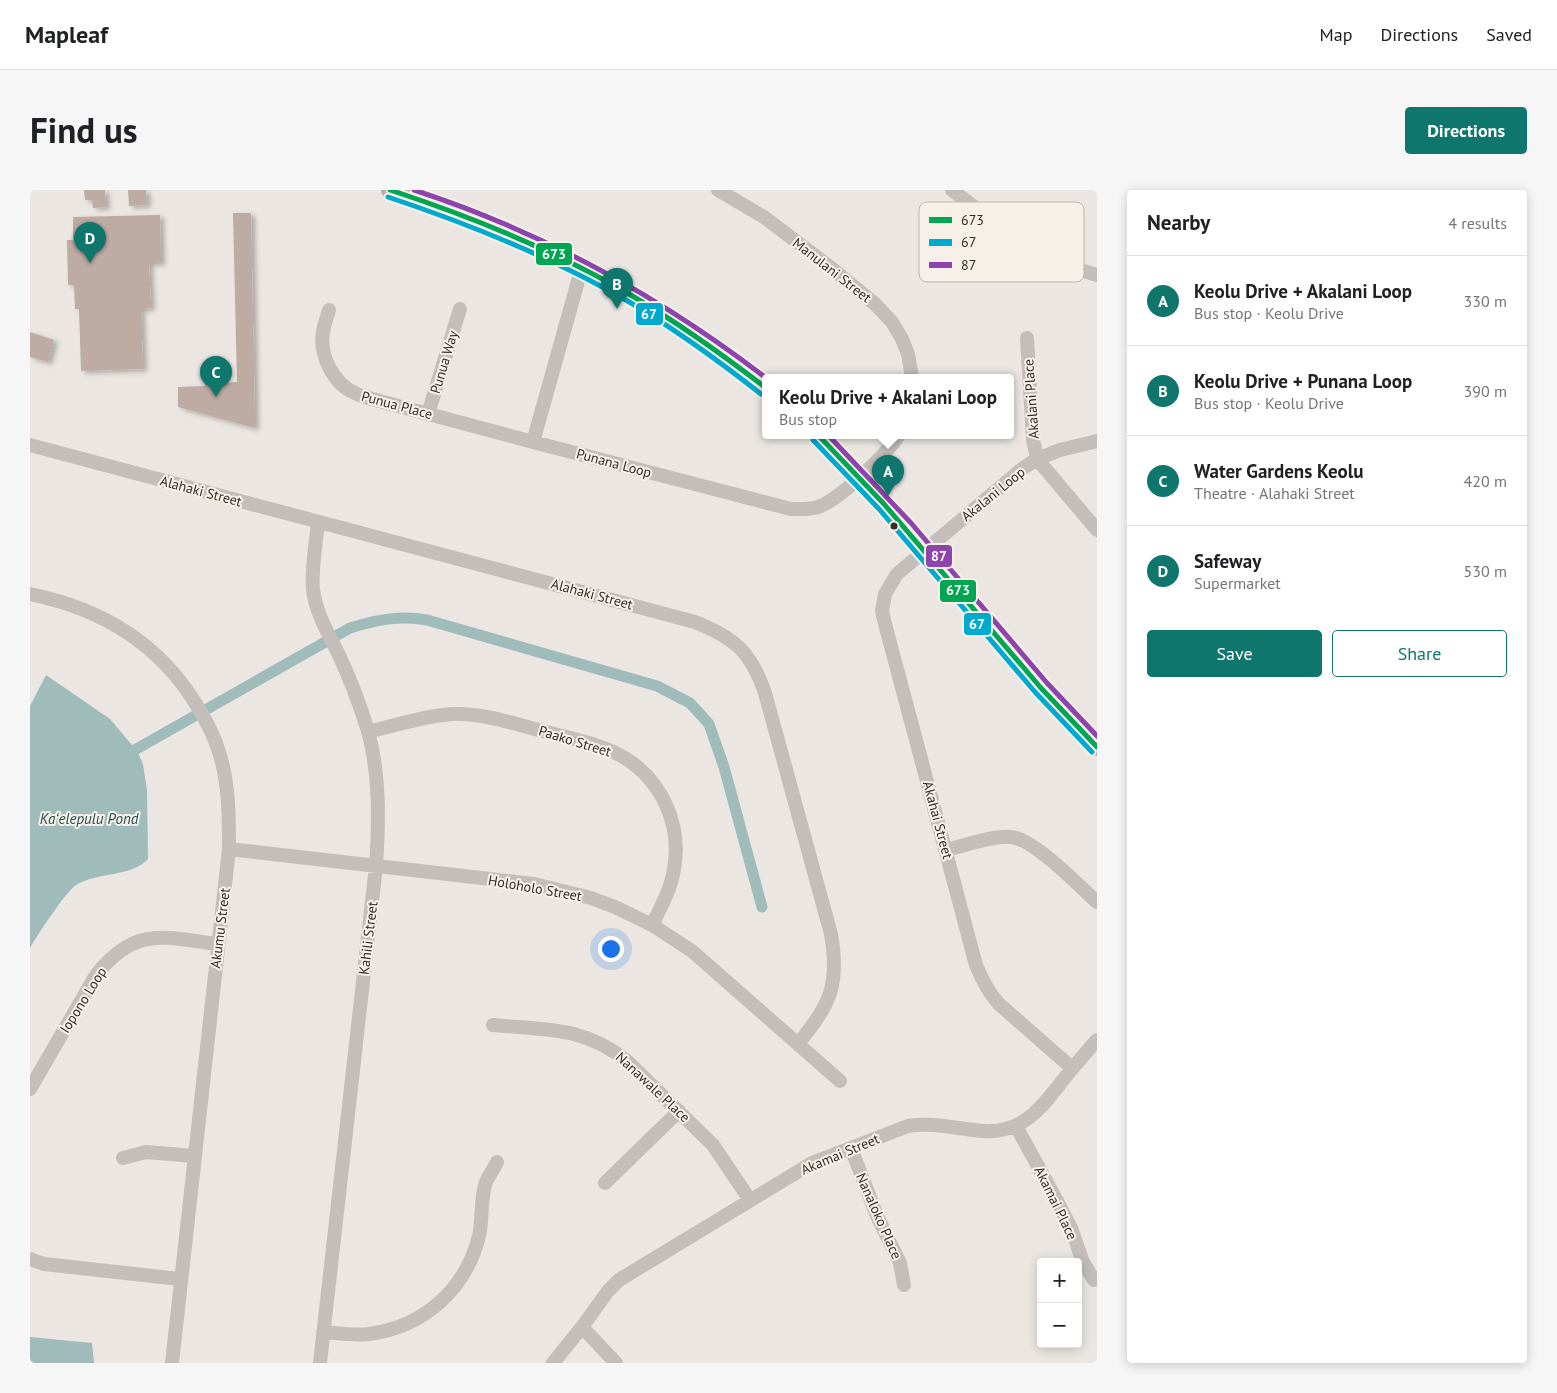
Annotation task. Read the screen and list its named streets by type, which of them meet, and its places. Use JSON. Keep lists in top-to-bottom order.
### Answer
{
  "streets": {
    "street": [
      "Manulani Street",
      "Punua Way",
      "Akalani Place",
      "Punua Place",
      "Punana Loop",
      "Alahaki Street",
      "Akalani Loop",
      "Paako Street",
      "Akahai Street",
      "Holoholo Street",
      "Akumu Street",
      "Kahili Street",
      "Iopono Loop",
      "Nanawale Place",
      "Akamai Street",
      "Akamai Place",
      "Nanaloko Place"
    ]
  },
  "crossings": [
    ["Punua Way", "Punua Place"],
    ["Akalani Place", "Akalani Loop"],
    ["Punua Place", "Punana Loop"],
    ["Alahaki Street", "Holoholo Street"],
    ["Alahaki Street", "Kahili Street"],
    ["Akalani Loop", "Akahai Street"],
    ["Paako Street", "Holoholo Street"],
    ["Paako Street", "Kahili Street"],
    ["Akahai Street", "Akamai Street"],
    ["Holoholo Street", "Akumu Street"],
    ["Holoholo Street", "Kahili Street"],
    ["Akumu Street", "Iopono Loop"],
    ["Nanawale Place", "Akamai Street"],
    ["Akamai Street", "Akamai Place"],
    ["Akamai Street", "Nanaloko Place"]
  ],
  "water": ["Kaʻelepulu Pond"],
  "lines": ["transit line 673", "transit line 87", "transit line 67"],
  "legend": ["673", "67", "87"],
  "page": {
    "header": "Mapleaf",
    "nav": ["Map", "Directions", "Saved"],
    "title": "Find us",
    "buttons": [
      "Directions",
      ["Save", "Share"]
    ],
    "heading": ["Nearby", "4 results"],
    "pins": [
      "D",
      "B",
      "C",
      "A"
    ],
    "list": [
      {
        "mark": "A",
        "name": "Keolu Drive + Akalani Loop",
        "note": "Bus stop · Keolu Drive",
        "value": "330 m"
      },
      {
        "mark": "B",
        "name": "Keolu Drive + Punana Loop",
        "note": "Bus stop · Keolu Drive",
        "value": "390 m"
      },
      {
        "mark": "C",
        "name": "Water Gardens Keolu",
        "note": "Theatre · Alahaki Street",
        "value": "420 m"
      },
      {
        "mark": "D",
        "name": "Safeway",
        "note": "Supermarket",
        "value": "530 m"
      }
    ],
    "popup": ["Keolu Drive + Akalani Loop", "Bus stop"],
    "map_buttons": ["+", "−"]
  }
}
